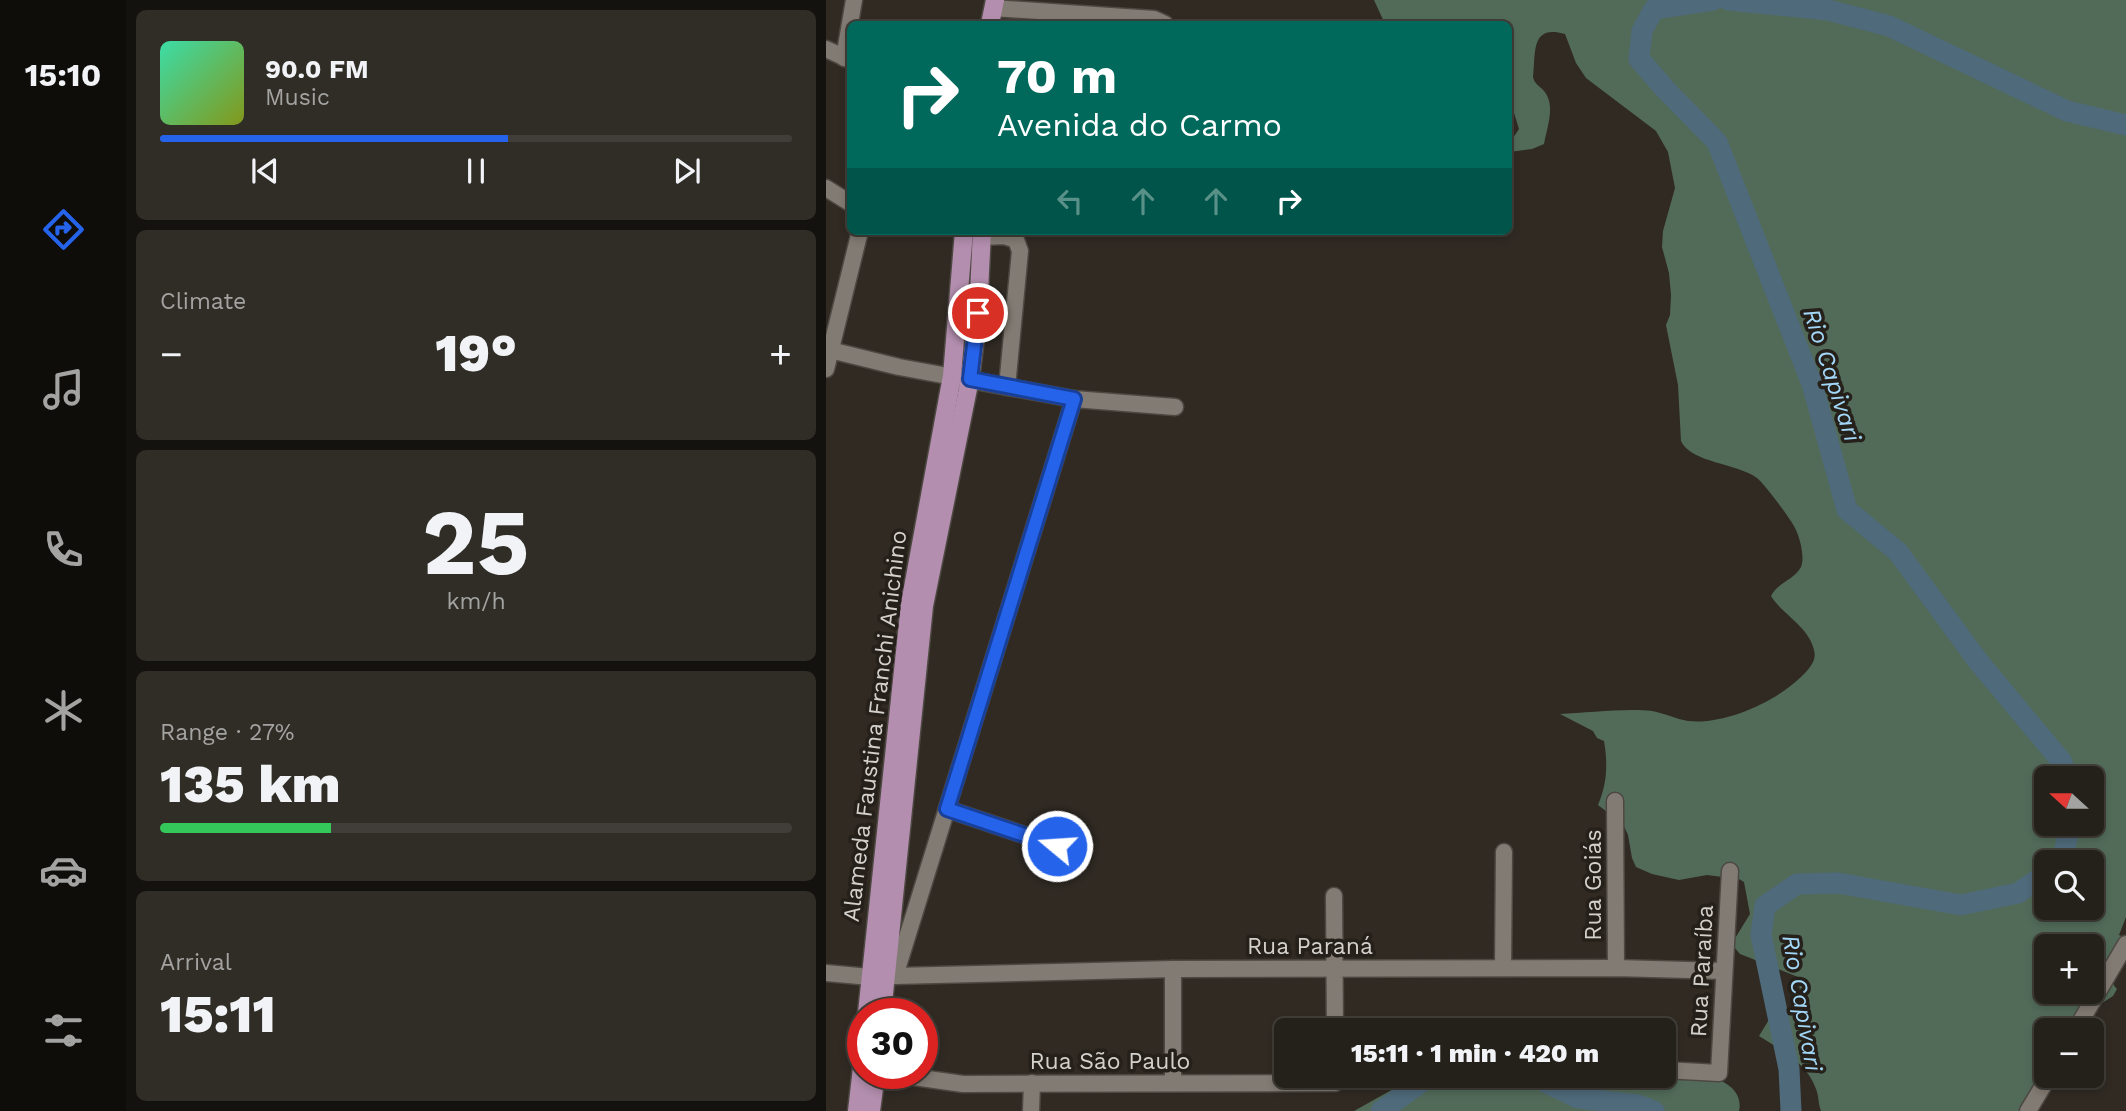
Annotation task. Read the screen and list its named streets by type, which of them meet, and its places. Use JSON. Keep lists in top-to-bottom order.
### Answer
{
  "streets": {
    "main road": ["Alameda Faustina Franchi Anichino"],
    "street": [
      "Rua Goiás",
      "Rua Paraná",
      "Rua Paraíba",
      "Rua São Paulo"
    ]
  },
  "crossings": [
    ["Alameda Faustina Franchi Anichino", "Rua Paraná"],
    ["Rua Goiás", "Rua Paraná"],
    ["Rua Paraná", "Rua Paraíba"]
  ],
  "water": ["Rio Capivari"],
  "north": "left",
  "page": {
    "tabs": "15:10",
    "turn": ["70 m", "Avenida do Carmo"],
    "song": ["90.0 FM", "Music"],
    "tile": [
      "Climate",
      ["25", "km/h"],
      ["Range · 27%", "135 km"],
      ["Arrival", "15:11"]
    ],
    "heat": ["−", "19°", "+"],
    "map_buttons": ["+", "−"],
    "limit": "30",
    "trip": "15:11 · 1 min · 420 m"
  }
}
